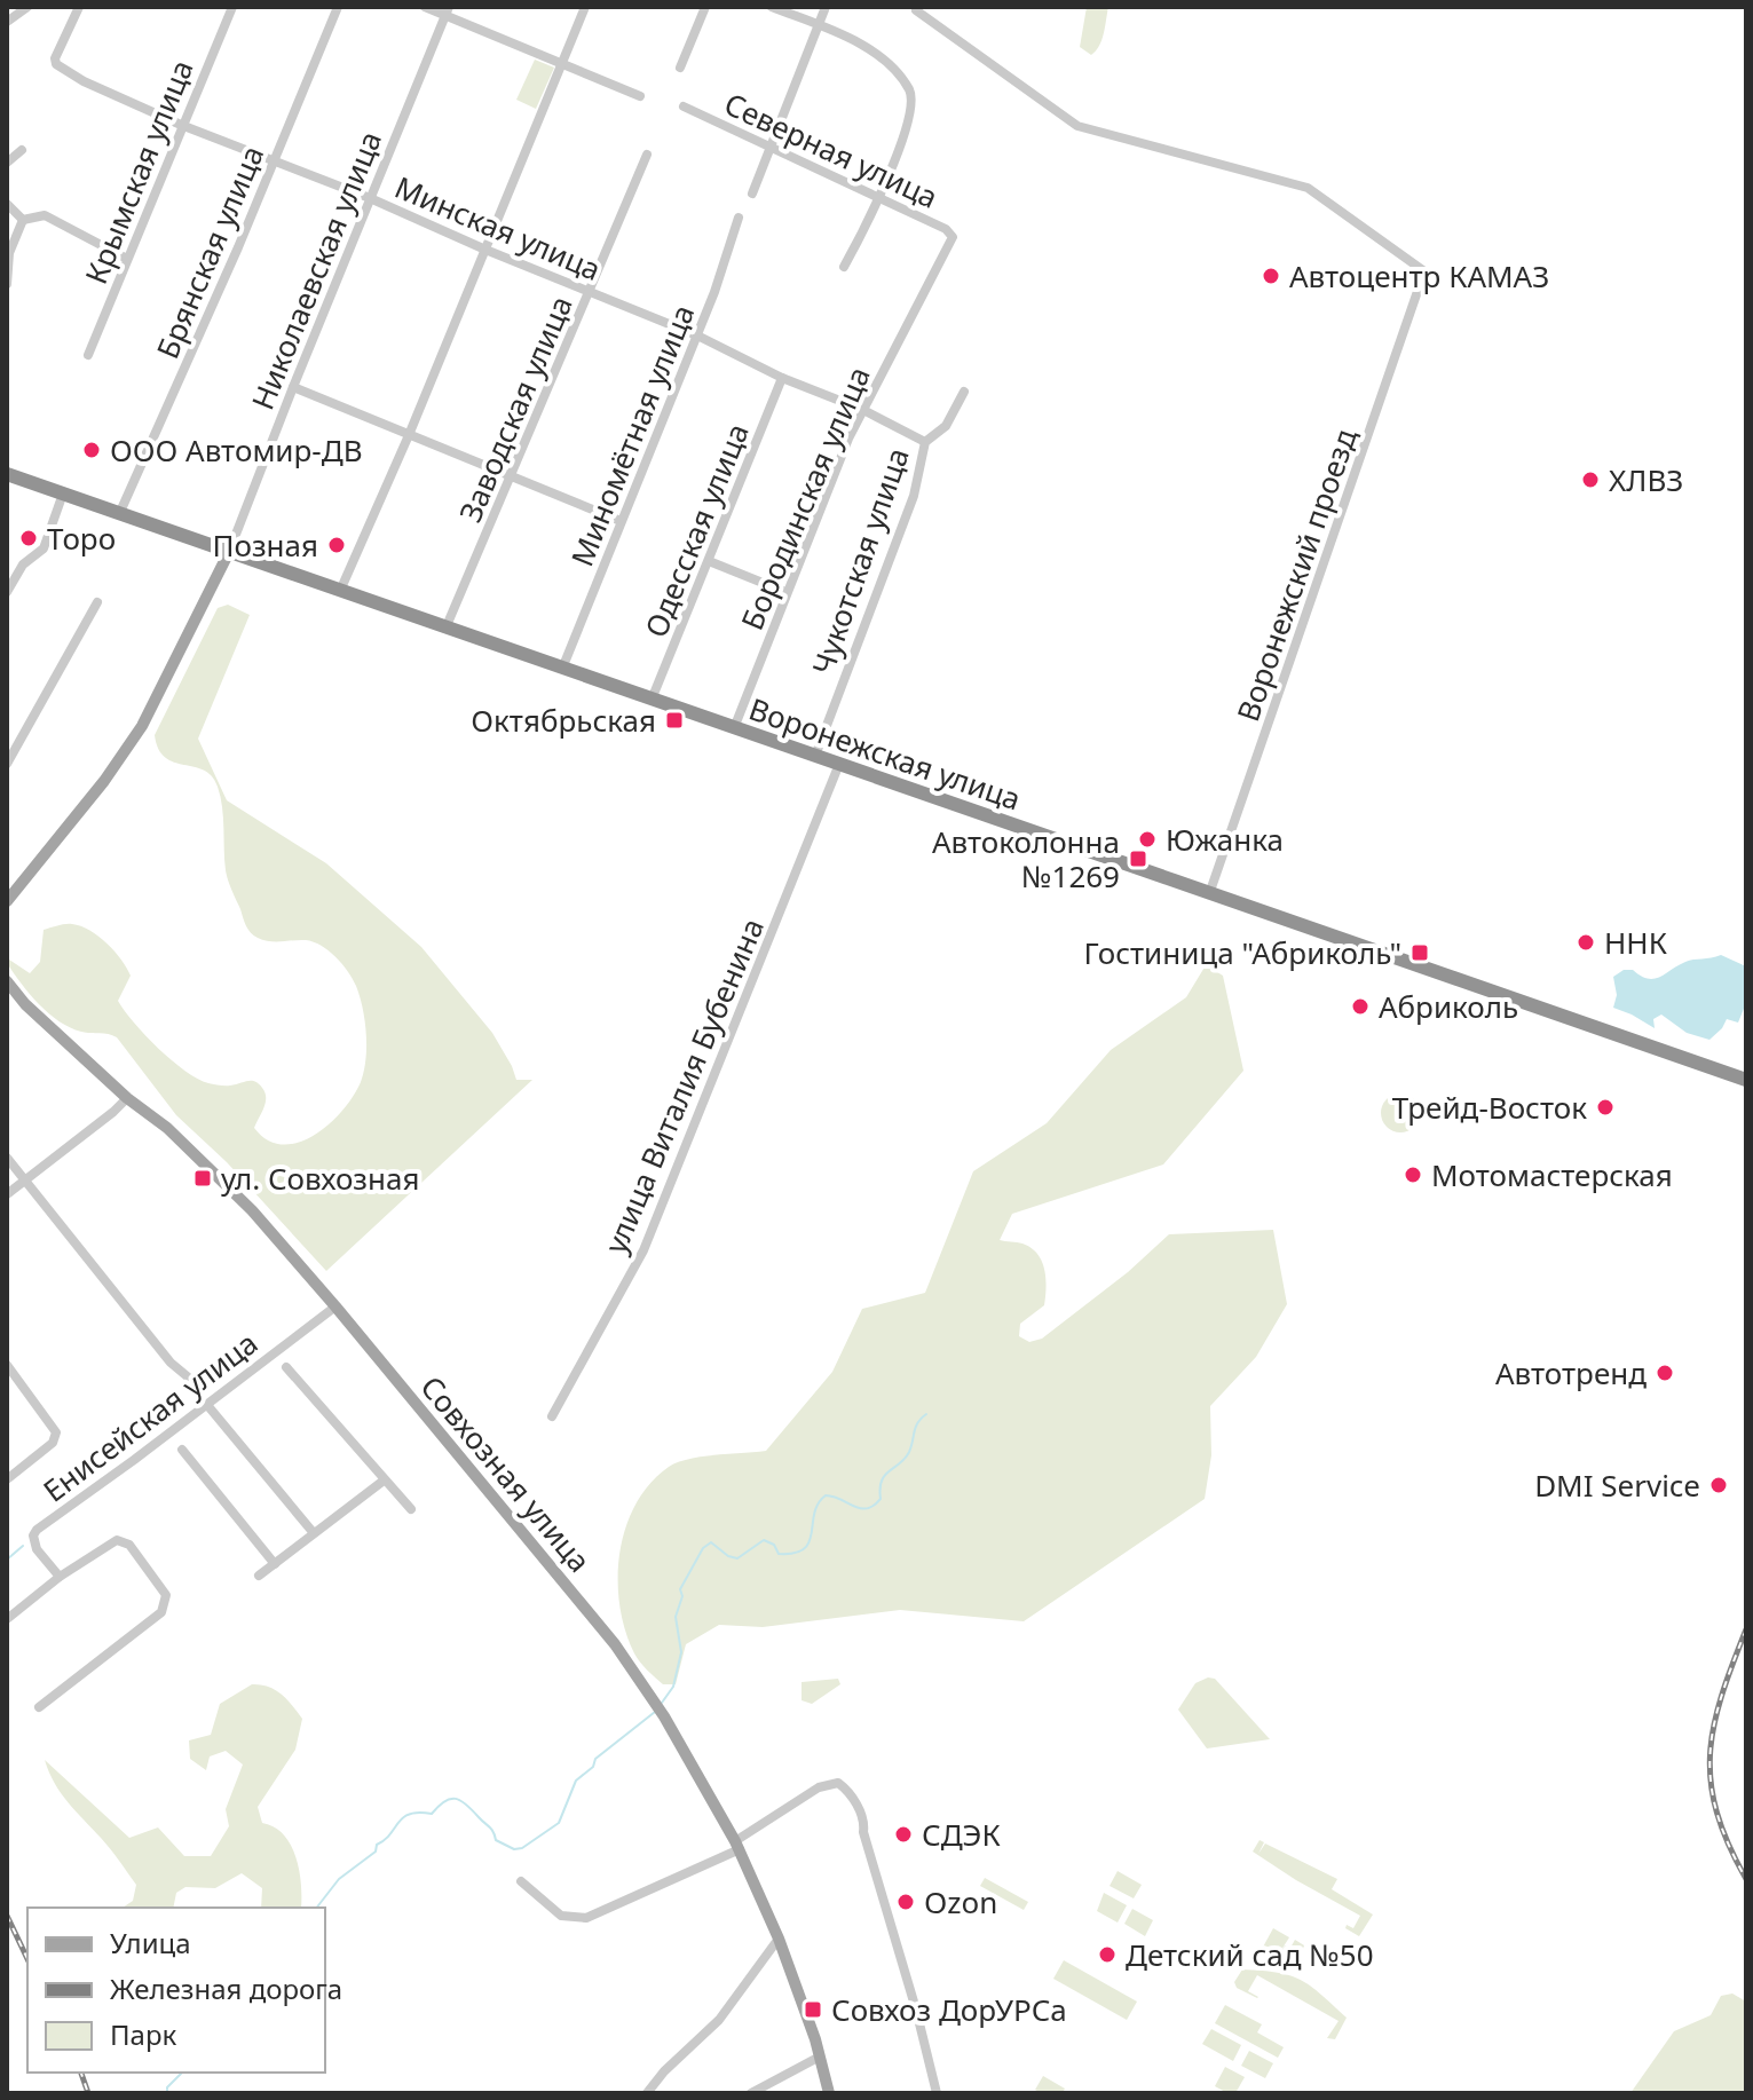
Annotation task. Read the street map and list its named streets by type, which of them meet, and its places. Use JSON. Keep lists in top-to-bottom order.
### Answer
{
  "streets": {
    "highway": ["Воронежская улица"],
    "main road": ["Совхозная улица"],
    "street": [
      "Северная улица",
      "Крымская улица",
      "Минская улица",
      "Брянская улица",
      "Николаевская улица",
      "Заводская улица",
      "Миномётная улица",
      "Бородинская улица",
      "Одесская улица",
      "Чукотская улица",
      "Воронежский проезд",
      "улица Виталия Бубенина",
      "Енисейская улица"
    ]
  },
  "crossings": [
    ["Северная улица", "Бородинская улица"],
    ["Крымская улица", "Минская улица"],
    ["Минская улица", "Брянская улица"],
    ["Минская улица", "Николаевская улица"],
    ["Минская улица", "Заводская улица"],
    ["Минская улица", "Миномётная улица"],
    ["Минская улица", "Бородинская улица"],
    ["Минская улица", "Одесская улица"],
    ["Минская улица", "Чукотская улица"],
    ["Брянская улица", "Воронежская улица"],
    ["Николаевская улица", "Воронежская улица"],
    ["Заводская улица", "Воронежская улица"],
    ["Миномётная улица", "Воронежская улица"],
    ["Бородинская улица", "Воронежская улица"],
    ["Одесская улица", "Воронежская улица"],
    ["Чукотская улица", "Воронежская улица"],
    ["Воронежский проезд", "Воронежская улица"],
    ["Воронежская улица", "улица Виталия Бубенина"],
    ["Енисейская улица", "Совхозная улица"]
  ],
  "places": {
    "other": [
      "Автоцентр КАМАЗ",
      "ООО Автомир-ДВ",
      "ХЛВЗ",
      "Торо",
      "Позная",
      "Южанка",
      "ННК",
      "Абриколь",
      "Трейд-Восток",
      "Мотомастерская",
      "Автотренд",
      "DMI Service",
      "СДЭК",
      "Ozon",
      "Детский сад №50"
    ],
    "transit": [
      "Октябрьская",
      "Автоколонна №1269",
      "Гостиница \"Абриколь\"",
      "ул. Совхозная",
      "Совхоз ДорУPCа"
    ]
  },
  "legend": ["Улица", "Железная дорога", "Парк"]
}
